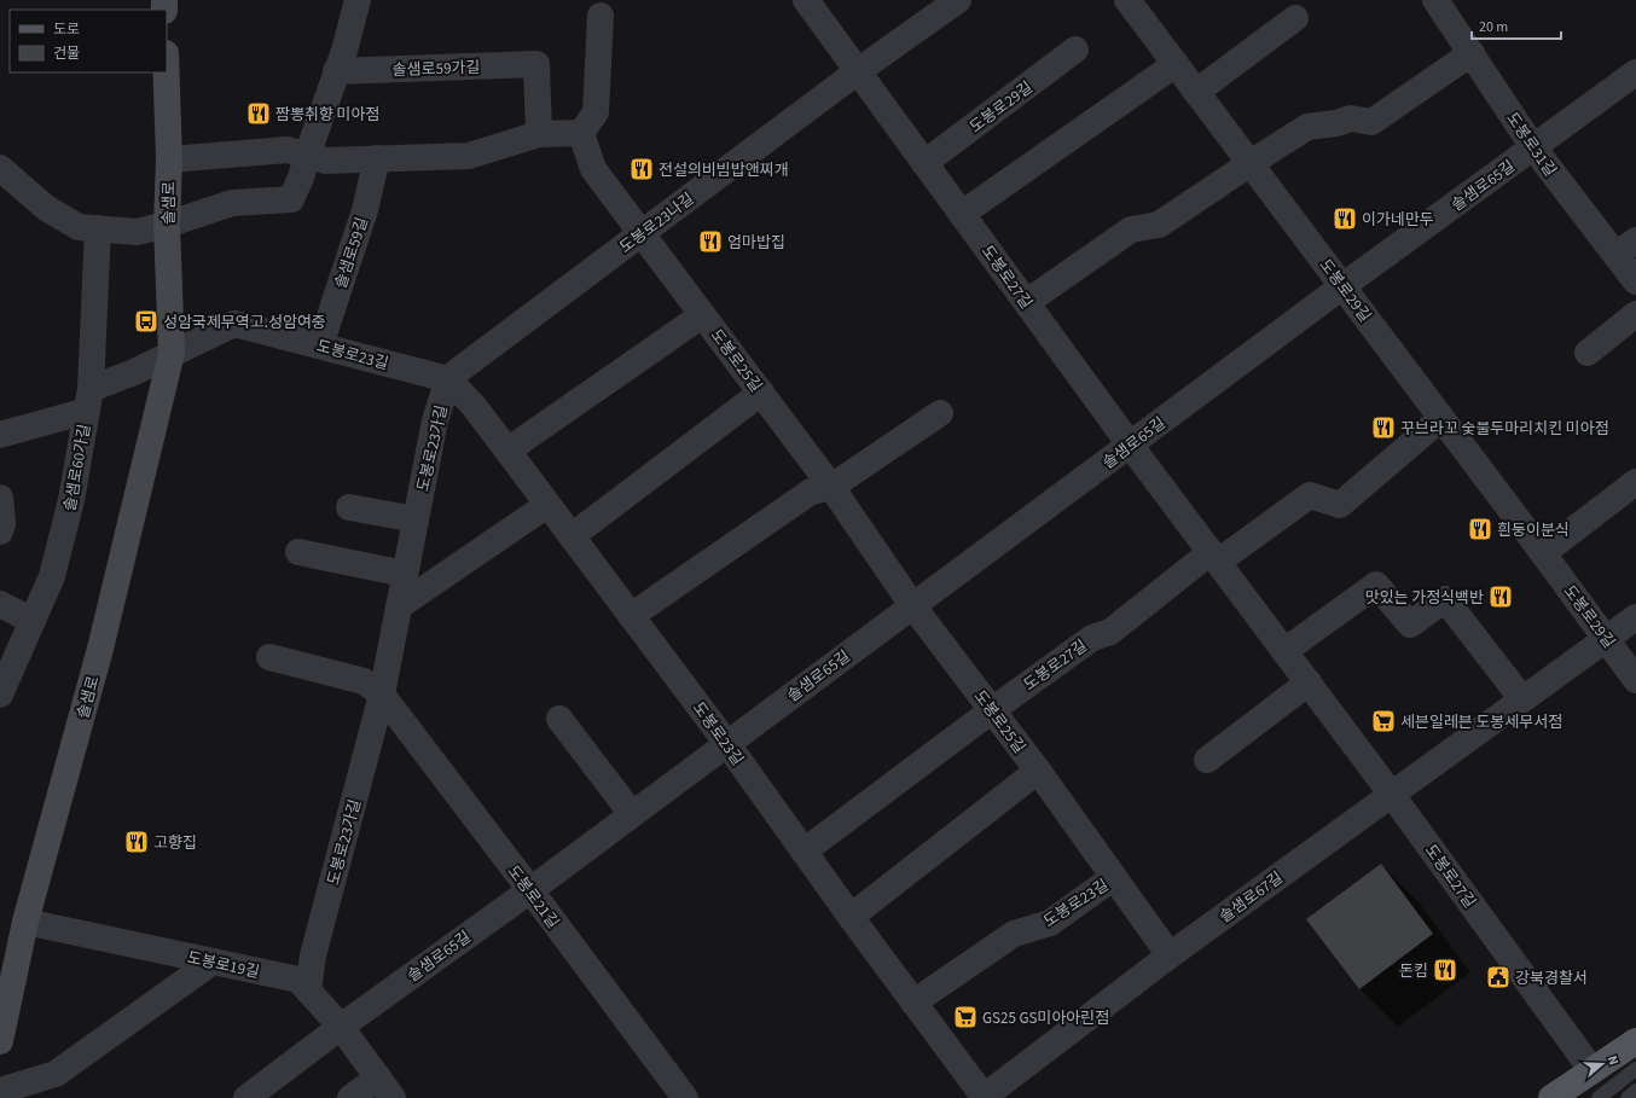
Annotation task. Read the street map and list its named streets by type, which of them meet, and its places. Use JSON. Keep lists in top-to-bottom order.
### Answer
{
  "streets": {
    "main road": ["솔샘로"],
    "street": [
      "솔샘로59가길",
      "도봉로29길",
      "도봉로31길",
      "솔샘로65길",
      "도봉로23나길",
      "솔샘로59길",
      "도봉로27길",
      "도봉로23길",
      "도봉로25길",
      "도봉로23가길",
      "솔샘로60가길",
      "도봉로21길",
      "솔샘로67길",
      "도봉로19길"
    ]
  },
  "crossings": [
    ["도봉로29길", "솔샘로65길"],
    ["도봉로29길", "도봉로27길"],
    ["도봉로29길", "솔샘로67길"],
    ["도봉로31길", "솔샘로65길"],
    ["솔샘로65길", "도봉로27길"],
    ["솔샘로65길", "도봉로23길"],
    ["솔샘로65길", "도봉로25길"],
    ["솔샘로65길", "도봉로21길"],
    ["솔샘로65길", "도봉로19길"],
    ["솔샘로", "도봉로23길"],
    ["솔샘로", "도봉로19길"],
    ["도봉로23나길", "도봉로27길"],
    ["도봉로23나길", "도봉로23길"],
    ["도봉로23나길", "도봉로25길"],
    ["도봉로23나길", "도봉로23가길"],
    ["솔샘로59길", "도봉로23길"],
    ["도봉로27길", "도봉로25길"],
    ["도봉로27길", "솔샘로67길"],
    ["도봉로23길", "도봉로25길"],
    ["도봉로23길", "도봉로23가길"],
    ["도봉로23길", "솔샘로67길"],
    ["도봉로25길", "솔샘로67길"],
    ["도봉로23가길", "도봉로21길"],
    ["도봉로23가길", "도봉로19길"]
  ],
  "places": {
    "restaurant": [
      "짬뽕취향 미아점",
      "전설의비빔밥앤찌개",
      "이가네만두",
      "엄마밥집",
      "꾸브라꼬 숯불두마리치킨 미아점",
      "흰둥이분식",
      "맛있는 가정식백반",
      "고향집",
      "돈킴"
    ],
    "bus stop": ["성암국제무역고.성암여중"],
    "supermarket": ["세븐일레븐 도봉세무서점", "GS25 GS미아아린점"],
    "public building": ["강북경찰서"]
  },
  "legend": ["도로", "건물"],
  "scale_bar": "20 m",
  "north": "right"
}
